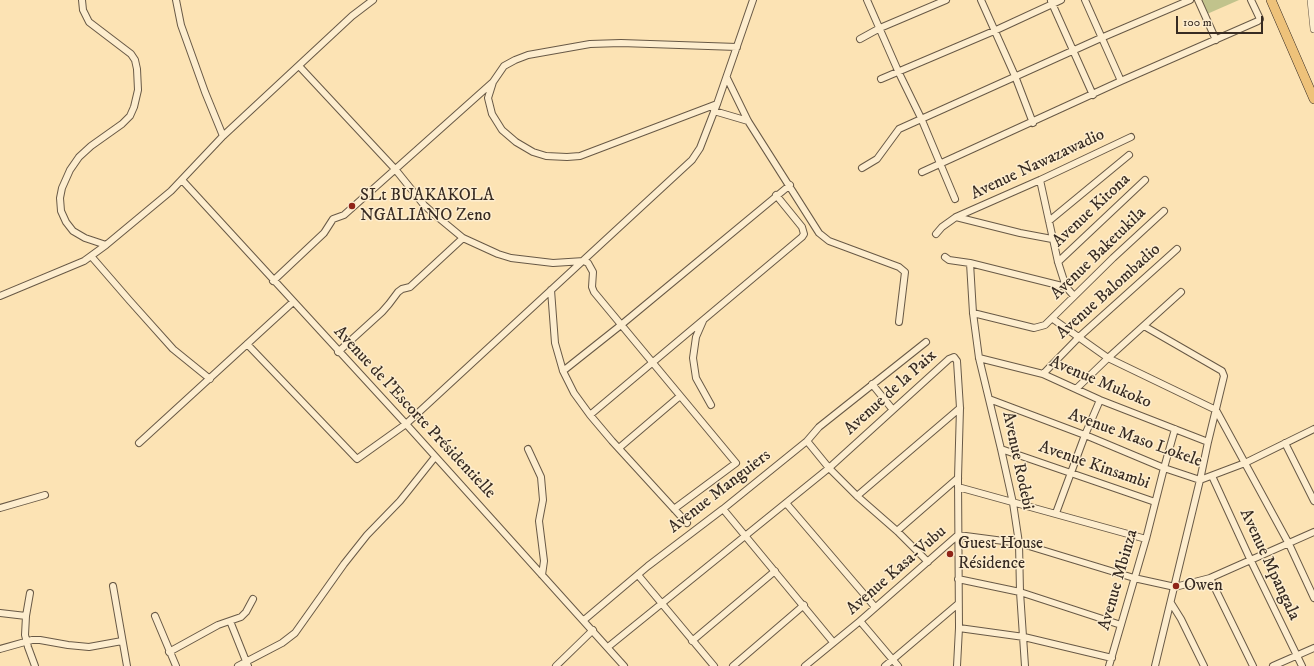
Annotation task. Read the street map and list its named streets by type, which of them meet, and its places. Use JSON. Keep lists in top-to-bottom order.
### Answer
{
  "streets": {
    "street": [
      "Avenue Nawazawadio",
      "Avenue Kitona",
      "Avenue Baketukila",
      "Avenue Balombadio",
      "Avenue Mukoko",
      "Avenue de la Paix",
      "Avenue de l'Escorte Présidentielle",
      "Avenue Maso Lokele",
      "Avenue Rodebi",
      "Avenue Kinsambi",
      "Avenue Manguiers",
      "Avenue Mpangala",
      "Avenue Kasa-Vubu",
      "Avenue Mbinza"
    ]
  },
  "crossings": [
    ["Avenue Baketukila", "Avenue Rodebi"],
    ["Avenue Balombadio", "Avenue Mukoko"],
    ["Avenue Mukoko", "Avenue Rodebi"],
    ["Avenue Mukoko", "Avenue Mbinza"],
    ["Avenue de la Paix", "Avenue de l'Escorte Présidentielle"],
    ["Avenue de la Paix", "Avenue Kasa-Vubu"],
    ["Avenue de l'Escorte Présidentielle", "Avenue Manguiers"],
    ["Avenue Maso Lokele", "Avenue Rodebi"],
    ["Avenue Maso Lokele", "Avenue Mpangala"],
    ["Avenue Maso Lokele", "Avenue Mbinza"],
    ["Avenue Rodebi", "Avenue Kinsambi"],
    ["Avenue Rodebi", "Avenue Kasa-Vubu"],
    ["Avenue Kinsambi", "Avenue Mbinza"],
    ["Avenue Mpangala", "Avenue Kasa-Vubu"],
    ["Avenue Kasa-Vubu", "Avenue Mbinza"]
  ],
  "places": ["SLt BUAKAKOLA NGALIANO Zeno", "Guest House Résidence", "Owen"],
  "scale_bar": "100 m"
}
